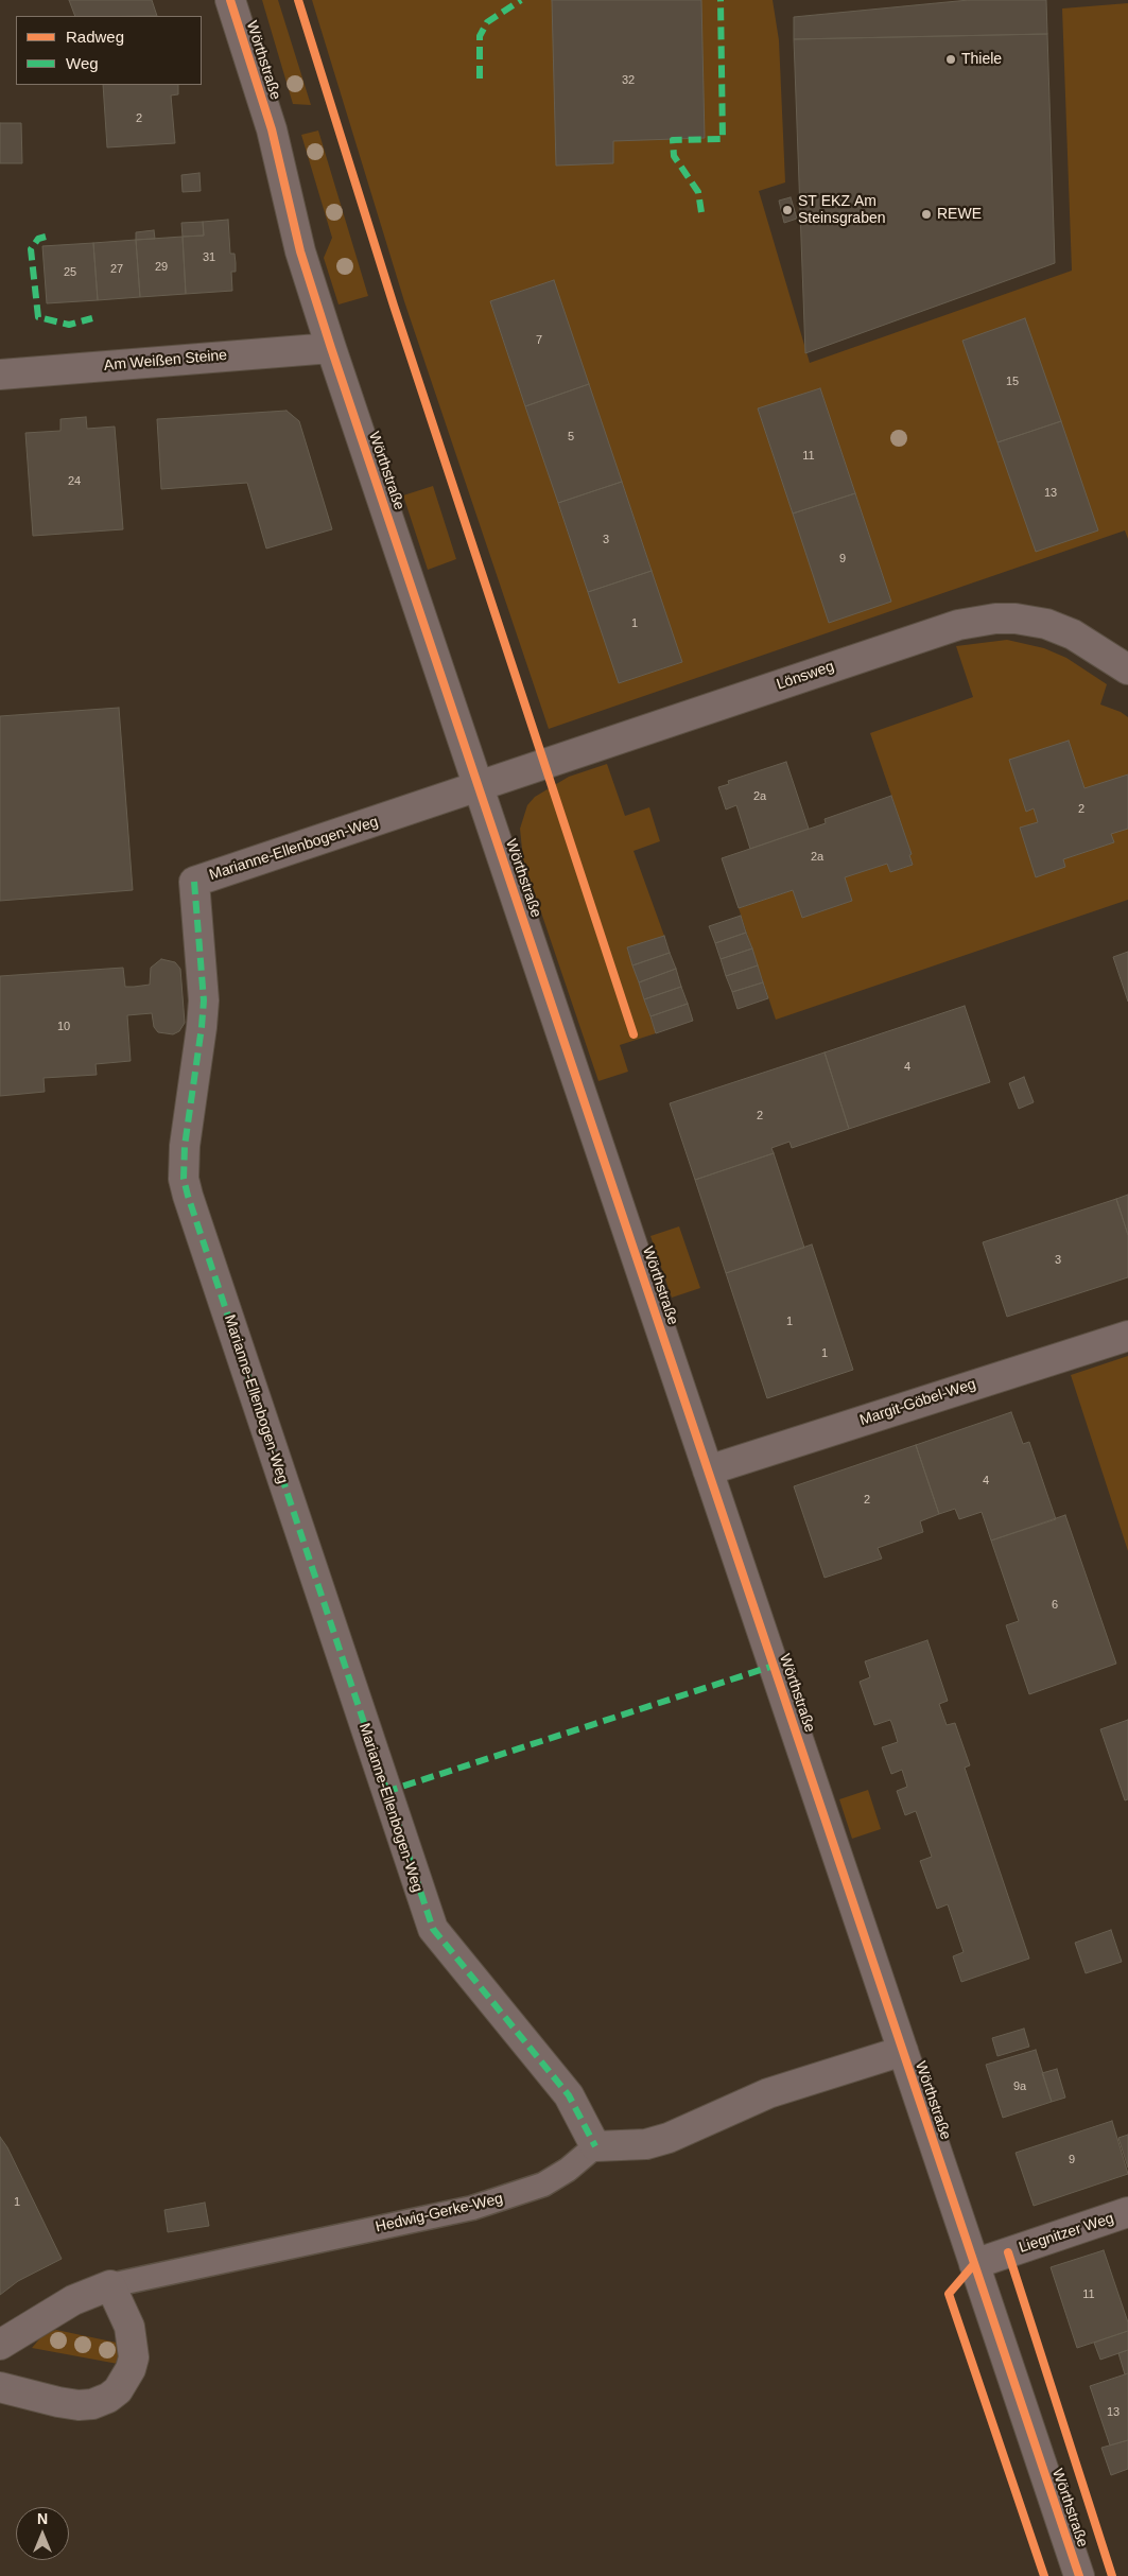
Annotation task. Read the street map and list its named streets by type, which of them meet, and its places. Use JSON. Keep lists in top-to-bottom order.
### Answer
{
  "streets": {
    "street": [
      "Wörthstraße",
      "Am Weißen Steine",
      "Lönsweg",
      "Marianne-Ellenbogen-Weg",
      "Margit-Göbel-Weg",
      "Hedwig-Gerke-Weg",
      "Liegnitzer Weg"
    ]
  },
  "crossings": [
    ["Wörthstraße", "Am Weißen Steine"],
    ["Wörthstraße", "Lönsweg"],
    ["Wörthstraße", "Marianne-Ellenbogen-Weg"],
    ["Wörthstraße", "Margit-Göbel-Weg"],
    ["Wörthstraße", "Liegnitzer Weg"],
    ["Lönsweg", "Marianne-Ellenbogen-Weg"],
    ["Marianne-Ellenbogen-Weg", "Hedwig-Gerke-Weg"]
  ],
  "places": ["Thiele", "ST EKZ Am Steinsgraben", "REWE"],
  "house_numbers": [
    "32",
    "2",
    "31",
    "29",
    "27",
    "25",
    "7",
    "15",
    "5",
    "11",
    "24",
    "13",
    "3",
    "9",
    "1",
    "2a",
    "2",
    "2a",
    "10",
    "4",
    "2",
    "3",
    "1",
    "1",
    "4",
    "2",
    "6",
    "9a",
    "9",
    "1",
    "11",
    "13"
  ],
  "legend": ["Radweg", "Weg"],
  "north": "top"
}
